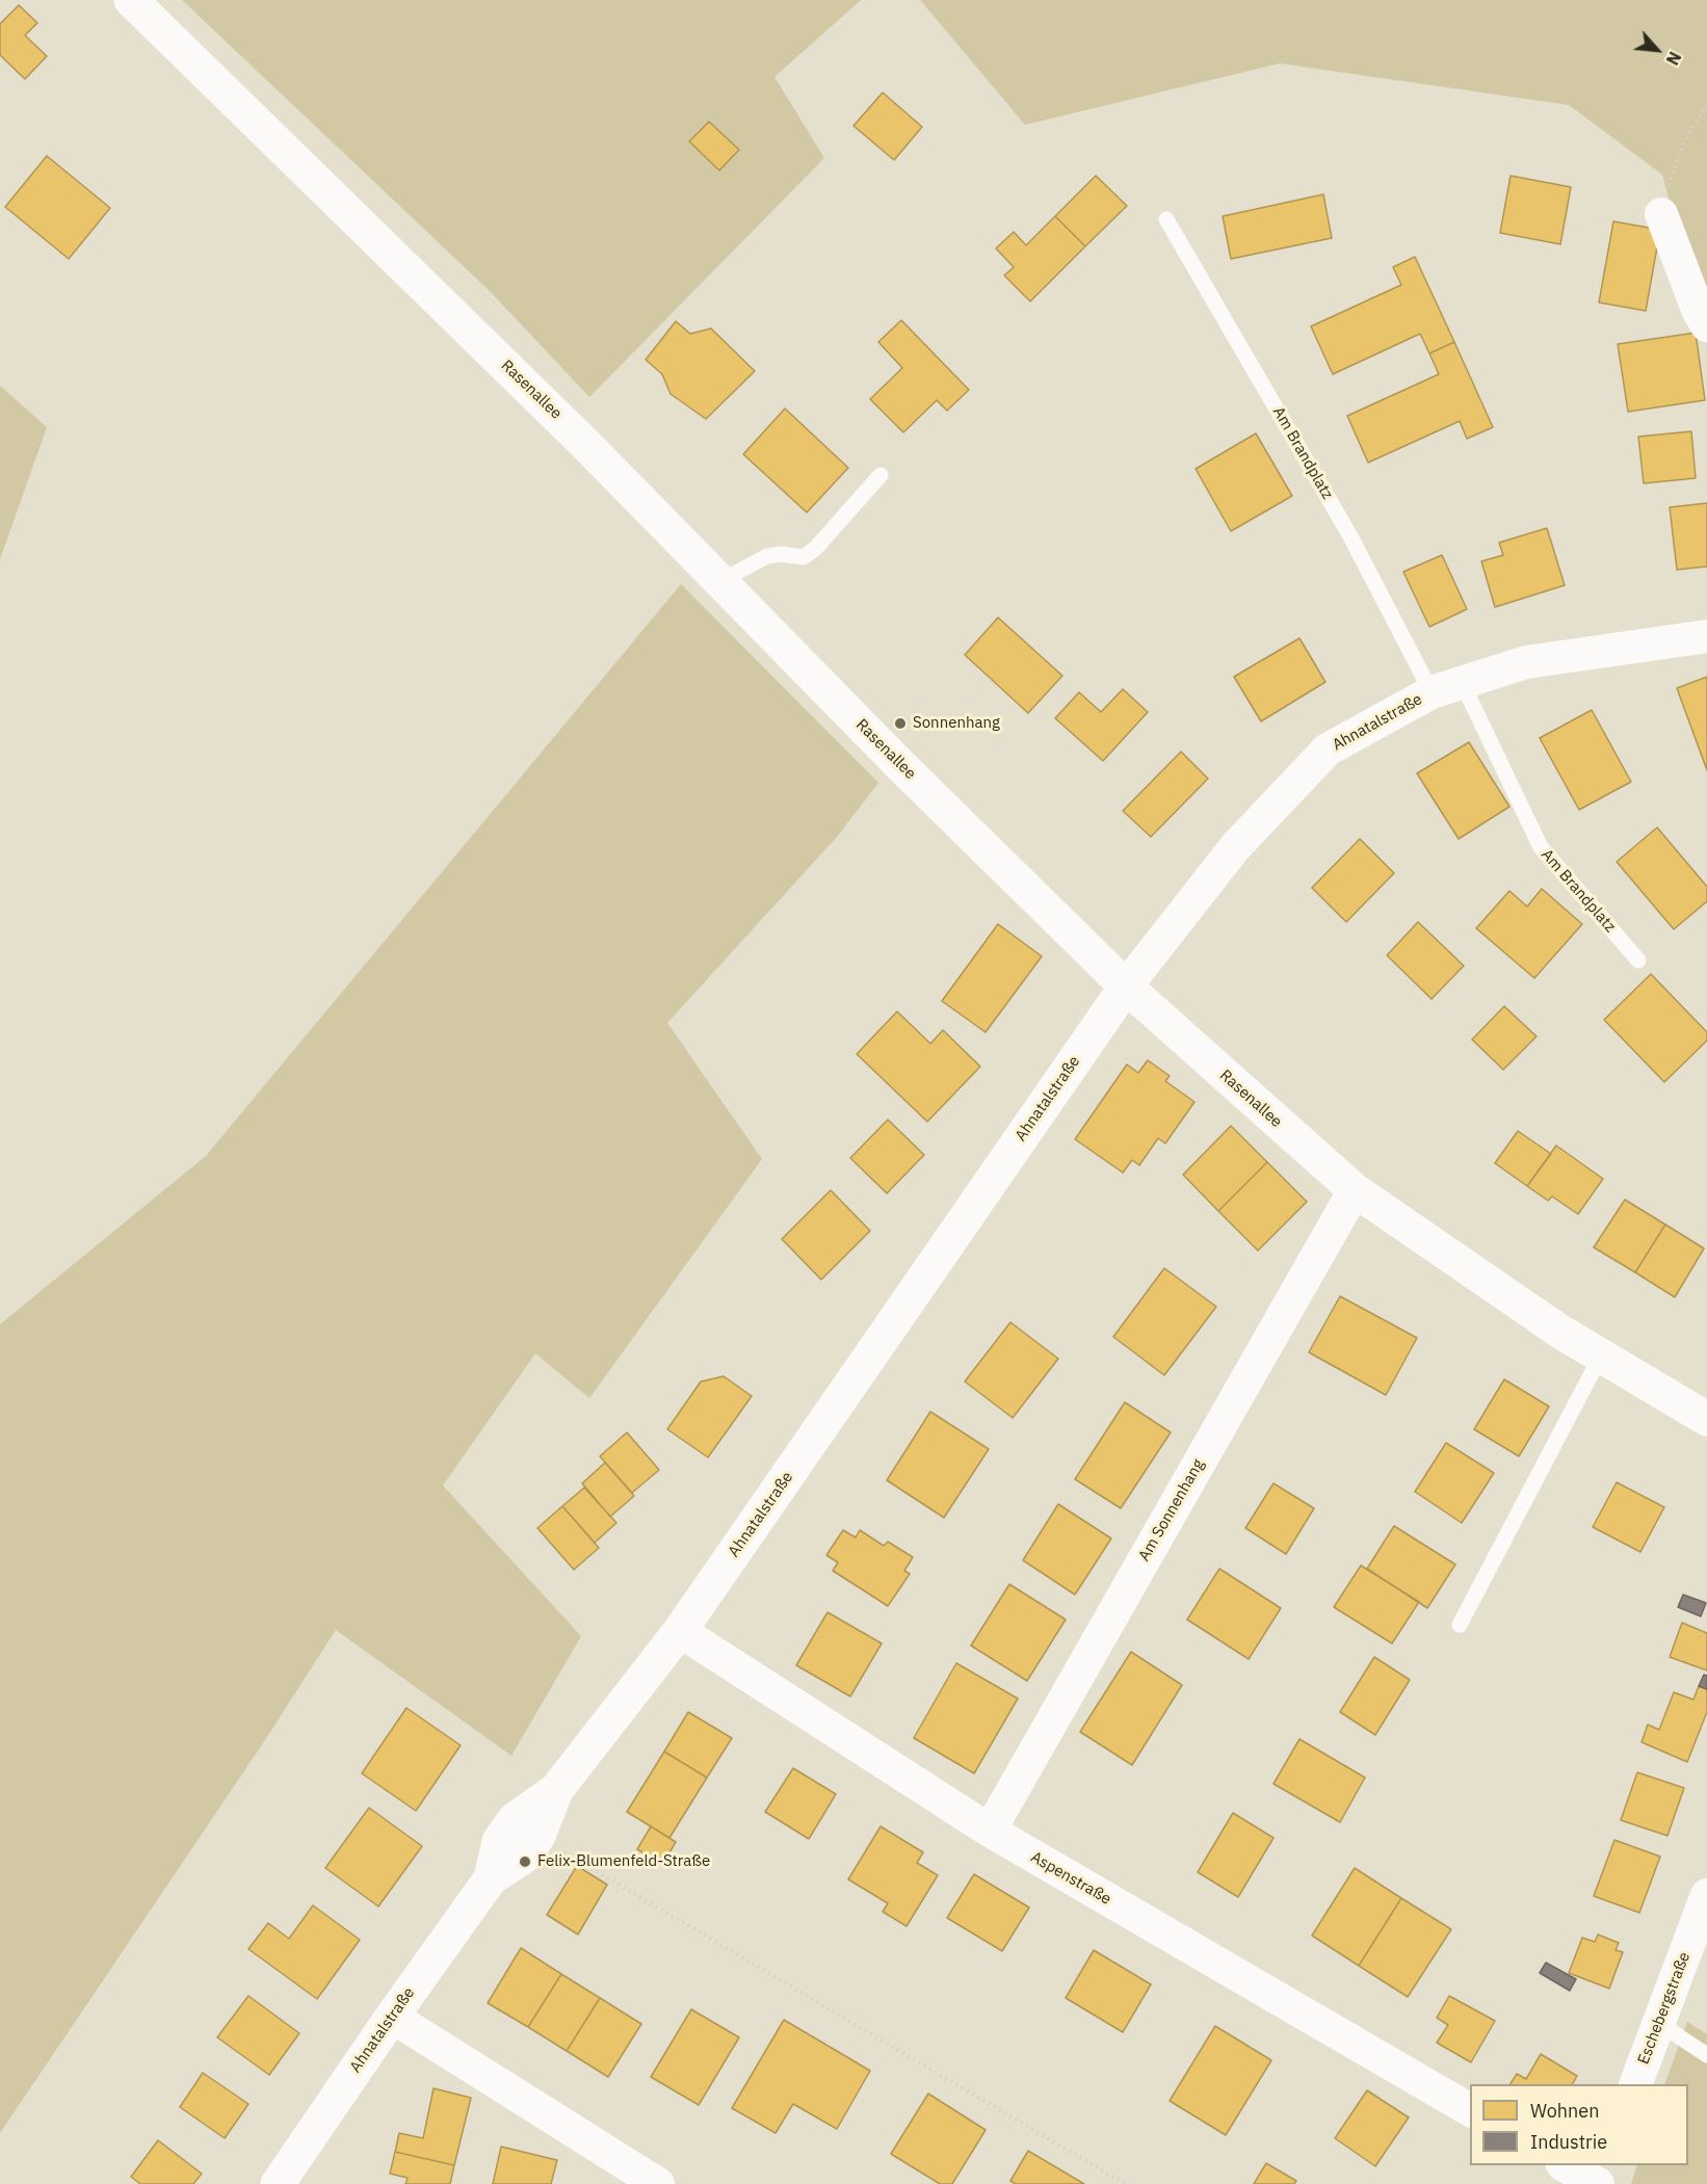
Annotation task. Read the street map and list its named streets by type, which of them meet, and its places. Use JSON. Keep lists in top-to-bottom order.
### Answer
{
  "streets": {
    "main road": ["Rasenallee", "Ahnatalstraße"],
    "street": ["Am Sonnenhang", "Aspenstraße", "Eschebergstraße"],
    "lane": ["Am Brandplatz"]
  },
  "crossings": [
    ["Rasenallee", "Ahnatalstraße"],
    ["Rasenallee", "Am Sonnenhang"],
    ["Am Brandplatz", "Ahnatalstraße"],
    ["Ahnatalstraße", "Aspenstraße"],
    ["Am Sonnenhang", "Aspenstraße"]
  ],
  "places": ["Sonnenhang", "Felix-Blumenfeld-Straße"],
  "legend": ["Wohnen", "Industrie"],
  "north": "bottom right"
}
